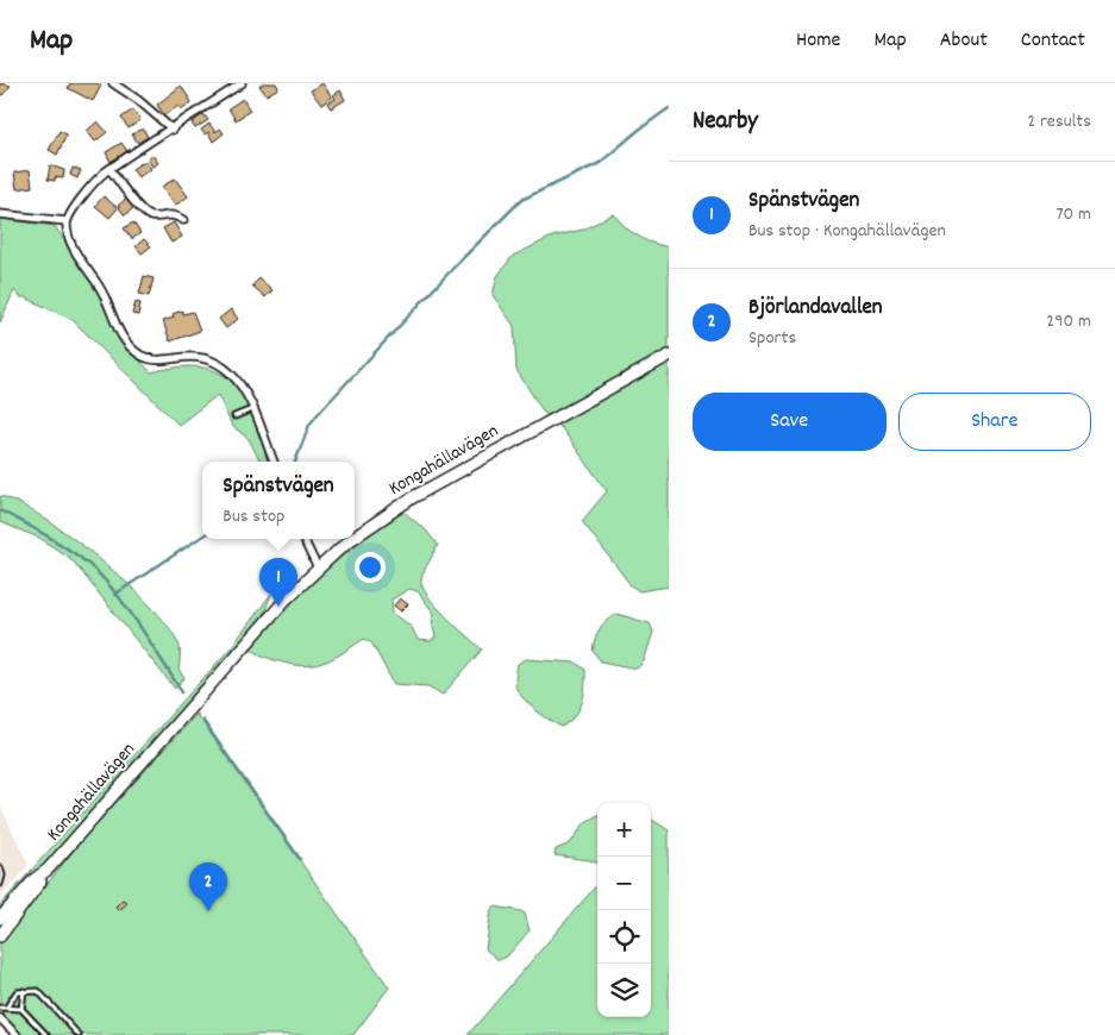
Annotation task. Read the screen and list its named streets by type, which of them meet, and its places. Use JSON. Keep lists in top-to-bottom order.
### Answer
{
  "streets": {
    "street": ["Kongahällavägen"]
  },
  "page": {
    "header": "Map",
    "nav": [
      "Home",
      "Map",
      "About",
      "Contact"
    ],
    "heading": ["Nearby", "2 results"],
    "list": [
      {
        "mark": "1",
        "name": "Spänstvägen",
        "note": "Bus stop · Kongahällavägen",
        "value": "70 m"
      },
      {
        "mark": "2",
        "name": "Björlandavallen",
        "note": "Sports",
        "value": "290 m"
      }
    ],
    "buttons": ["Save", "Share"],
    "popup": ["Spänstvägen", "Bus stop"],
    "pins": ["1", "2"],
    "map_buttons": ["+", "−"]
  }
}
